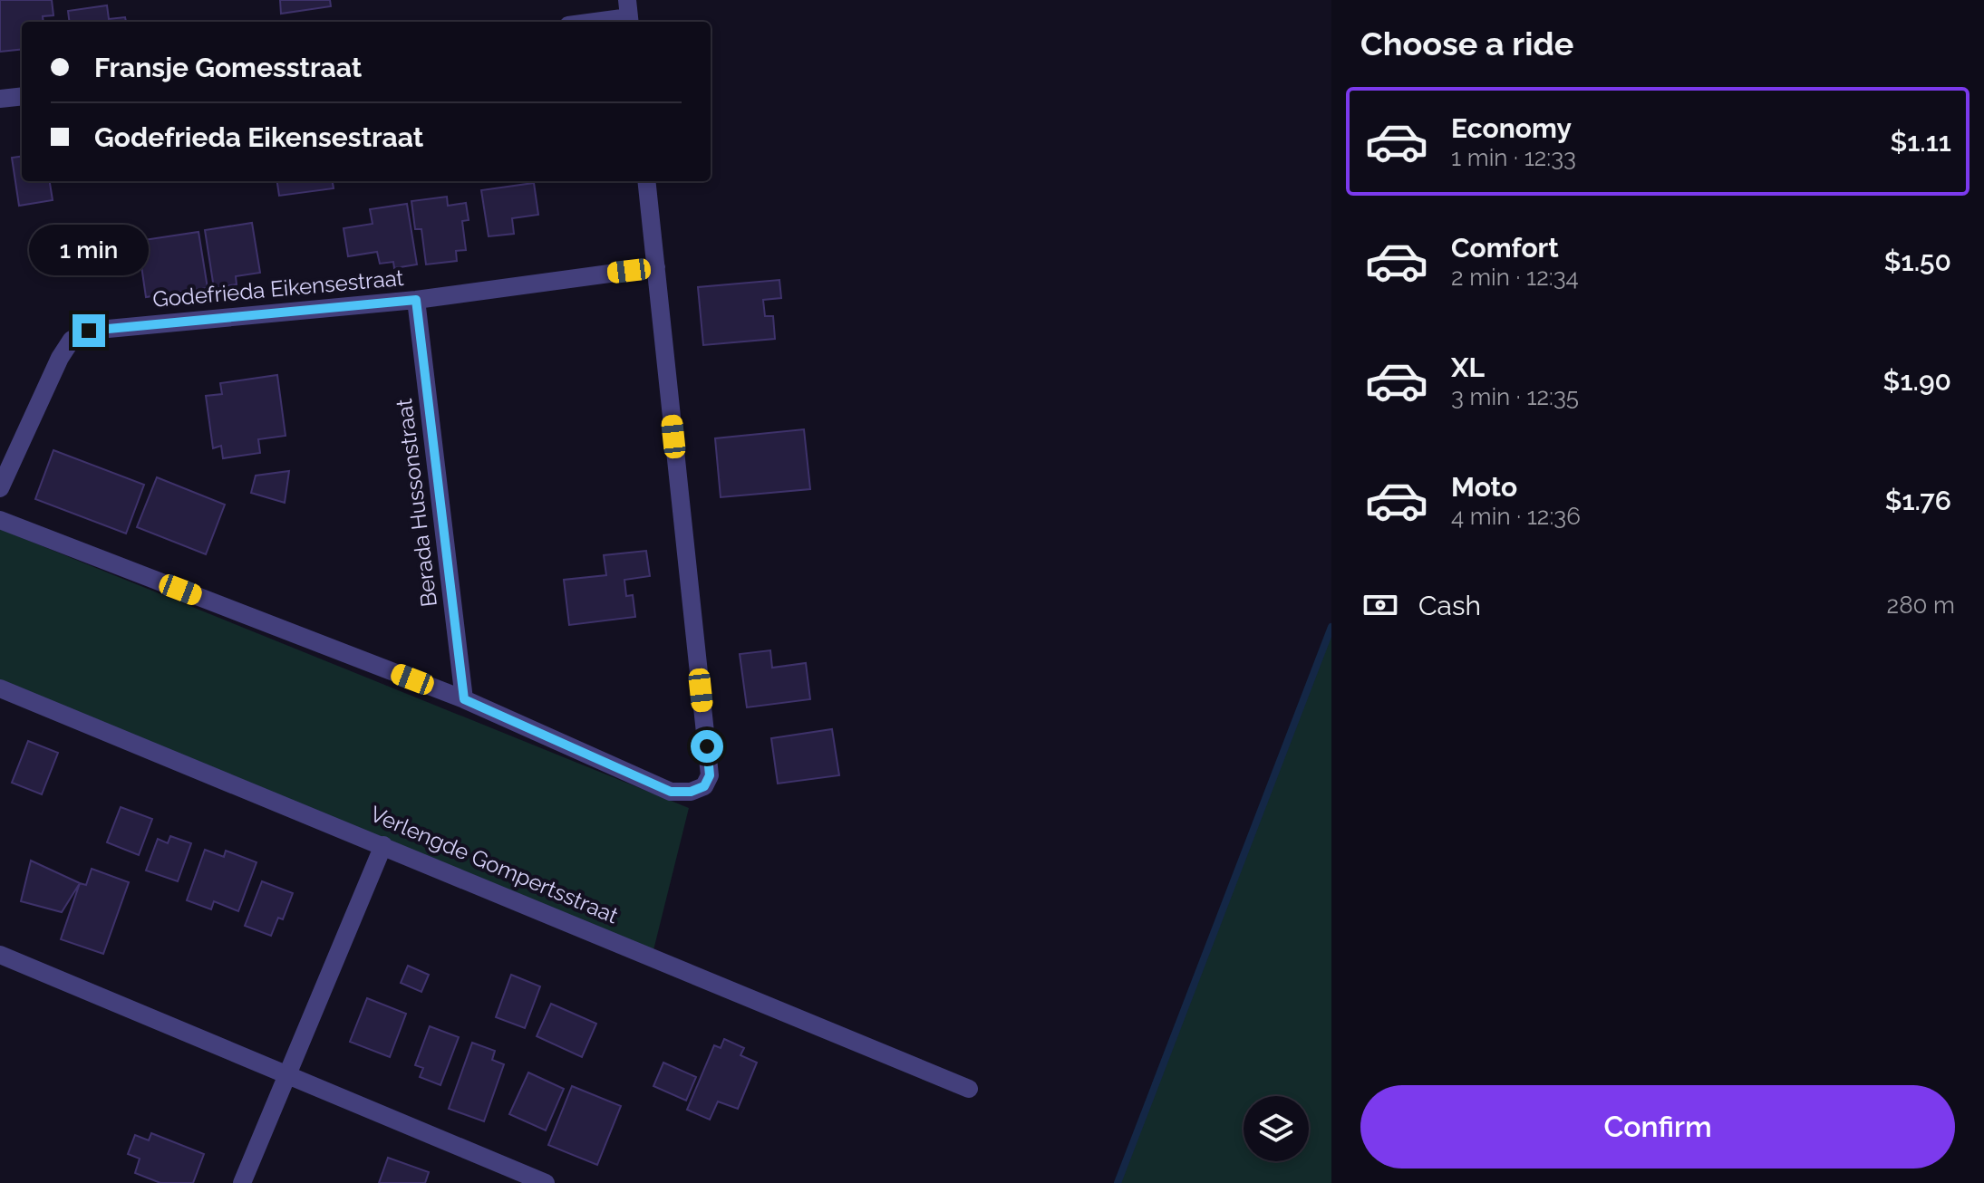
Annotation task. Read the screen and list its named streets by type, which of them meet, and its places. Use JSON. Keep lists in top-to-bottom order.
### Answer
{
  "streets": {
    "street": ["Godefrieda Eikensestraat", "Berada Hussonstraat", "Verlengde Gompertsstraat"]
  },
  "crossings": [
    ["Godefrieda Eikensestraat", "Berada Hussonstraat"]
  ],
  "page": {
    "heading": "Choose a ride",
    "banner": ["Fransje Gomesstraat", "Godefrieda Eikensestraat"],
    "list": [
      {
        "name": "Economy",
        "note": "1 min · 12:33",
        "value": "$1.11"
      },
      {
        "name": "Comfort",
        "note": "2 min · 12:34",
        "value": "$1.50"
      },
      {
        "name": "XL",
        "note": "3 min · 12:35",
        "value": "$1.90"
      },
      {
        "name": "Moto",
        "note": "4 min · 12:36",
        "value": "$1.76"
      }
    ],
    "bubble": "1 min",
    "pay": ["Cash", "280 m"],
    "buttons": "Confirm"
  }
}
